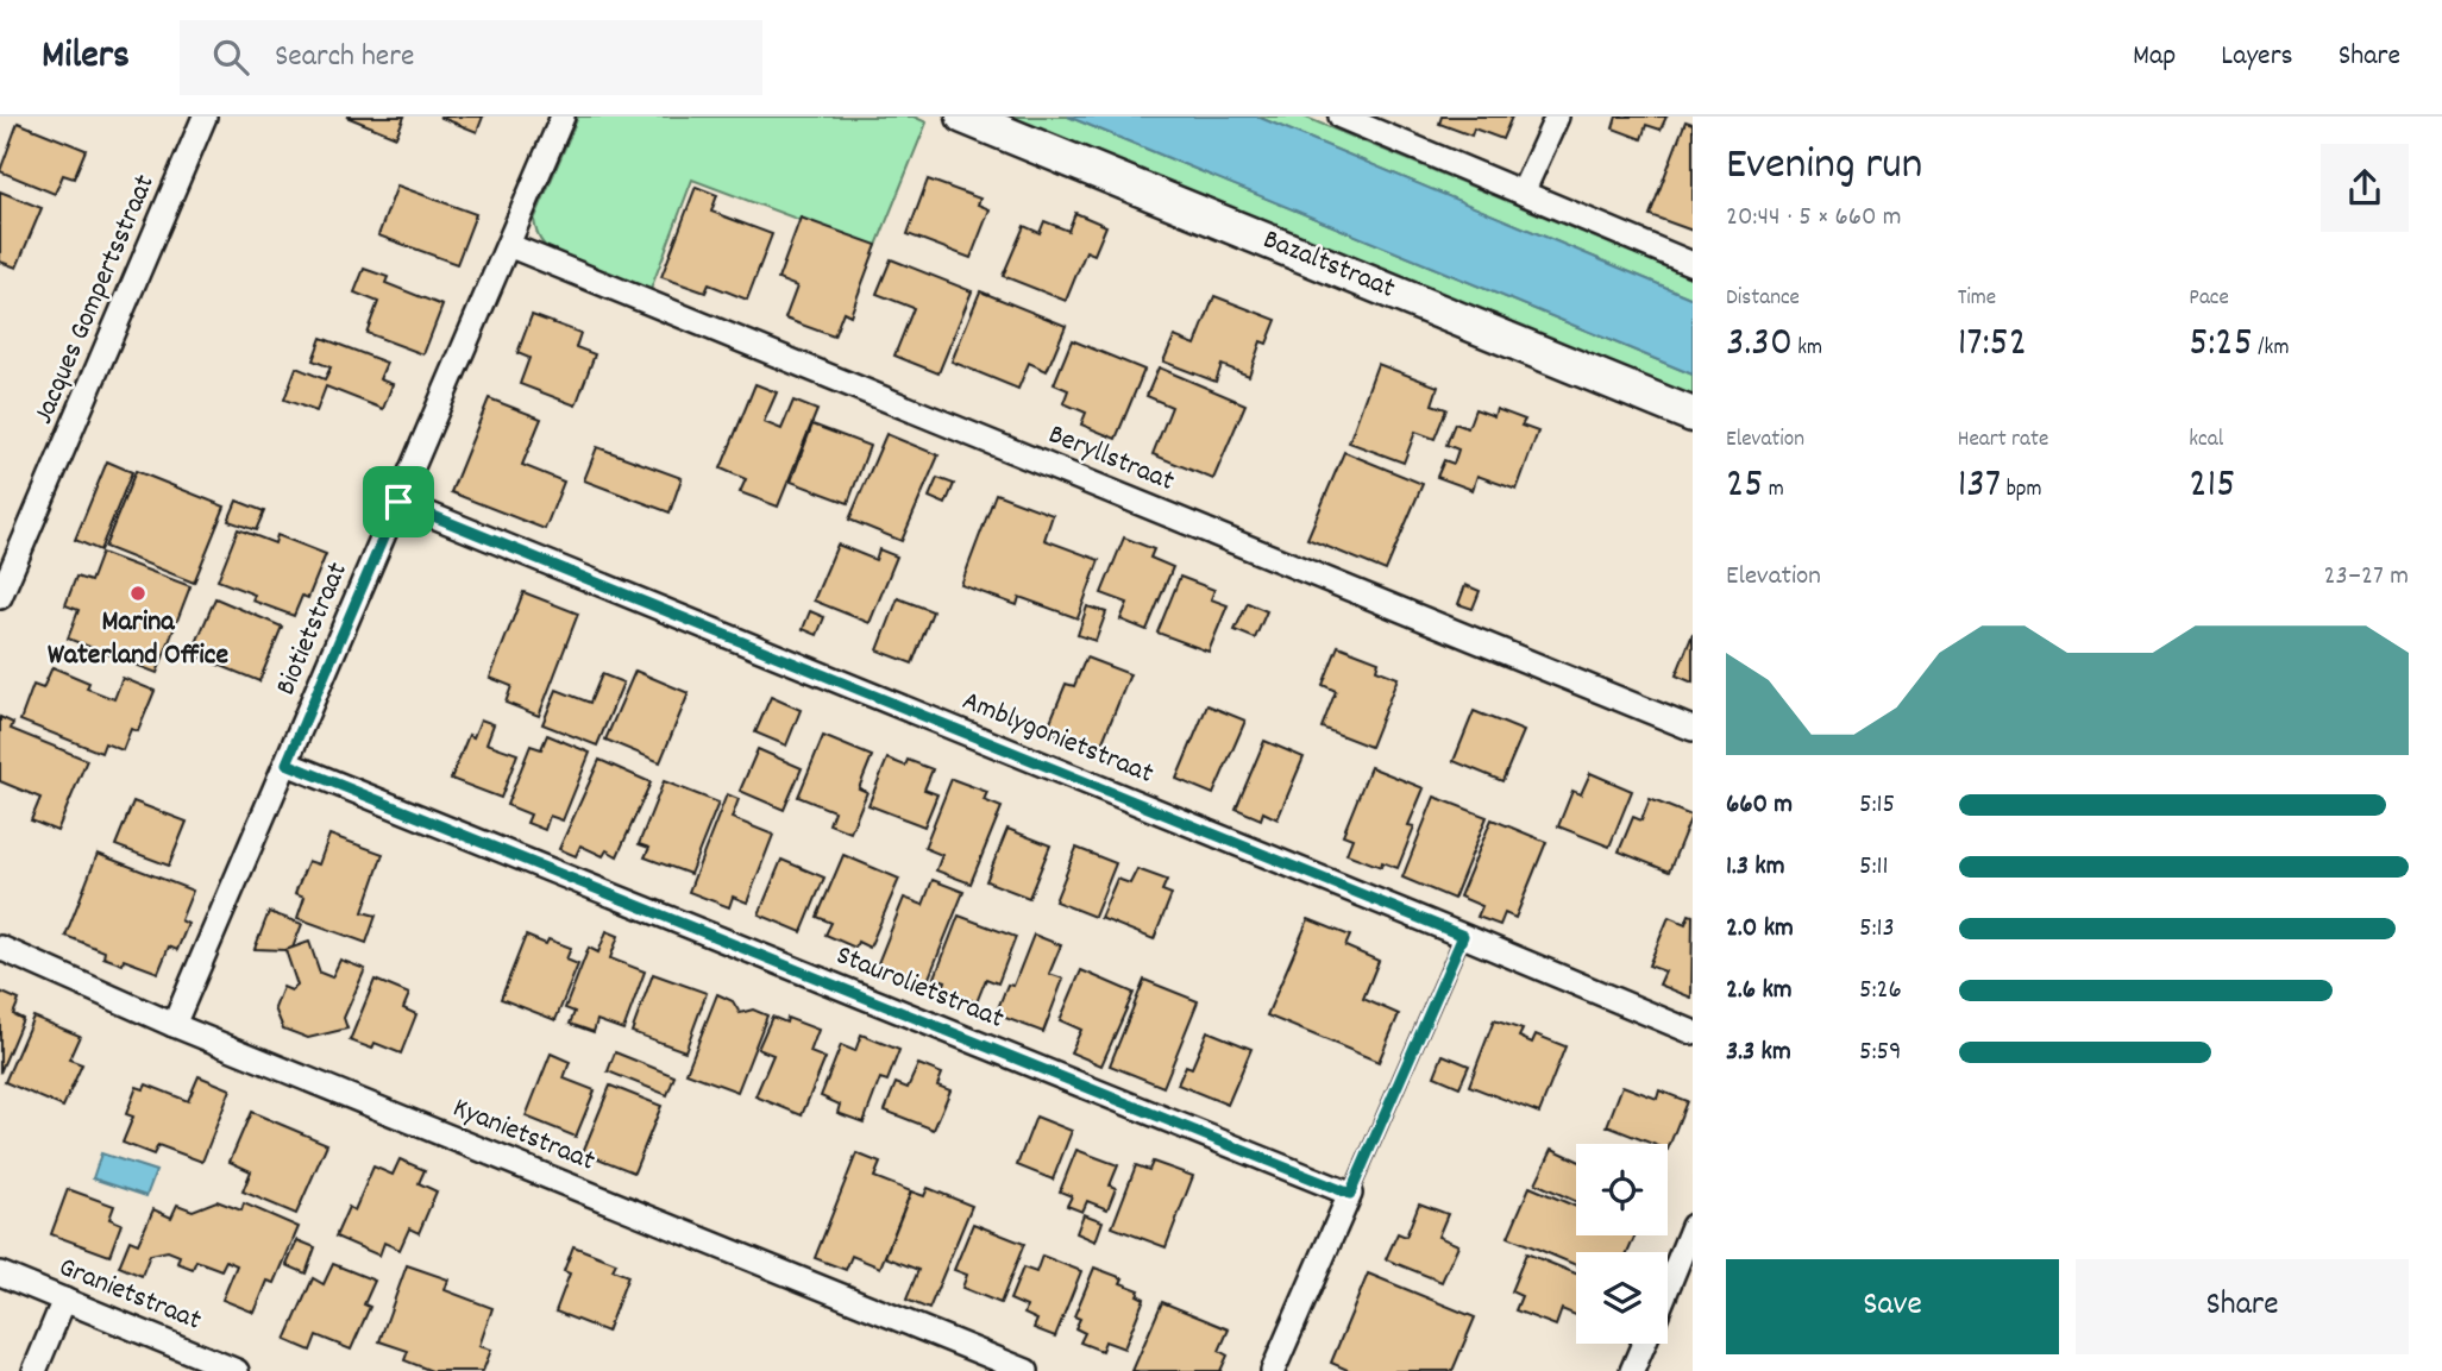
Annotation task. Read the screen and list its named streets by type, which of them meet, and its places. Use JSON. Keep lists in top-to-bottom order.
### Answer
{
  "streets": {
    "street": [
      "Bazaltstraat",
      "Jacques Gompertsstraat",
      "Beryllstraat",
      "Biotietstraat",
      "Amblygonietstraat",
      "Staurolietstraat",
      "Kyanietstraat",
      "Granietstraat"
    ]
  },
  "crossings": [
    ["Beryllstraat", "Biotietstraat"],
    ["Biotietstraat", "Amblygonietstraat"],
    ["Biotietstraat", "Staurolietstraat"],
    ["Biotietstraat", "Kyanietstraat"]
  ],
  "places": ["Marina Waterland Office"],
  "page": {
    "header": "Milers",
    "search": "Search here",
    "nav": ["Map", "Layers", "Share"],
    "heading": ["Evening run", "20:44 · 5 × 660 m"],
    "stats": [
      ["Distance", "3.30 km"],
      ["Time", "17:52"],
      ["Pace", "5:25 /km"],
      ["Elevation", "25 m"],
      ["Heart rate", "137 bpm"],
      ["kcal", "215"]
    ],
    "chart": ["Elevation", "23–27 m"],
    "list": [
      {
        "name": "660 m",
        "note": "5:15"
      },
      {
        "name": "1.3 km",
        "note": "5:11"
      },
      {
        "name": "2.0 km",
        "note": "5:13"
      },
      {
        "name": "2.6 km",
        "note": "5:26"
      },
      {
        "name": "3.3 km",
        "note": "5:59"
      }
    ],
    "buttons": ["Save", "Share"]
  }
}
